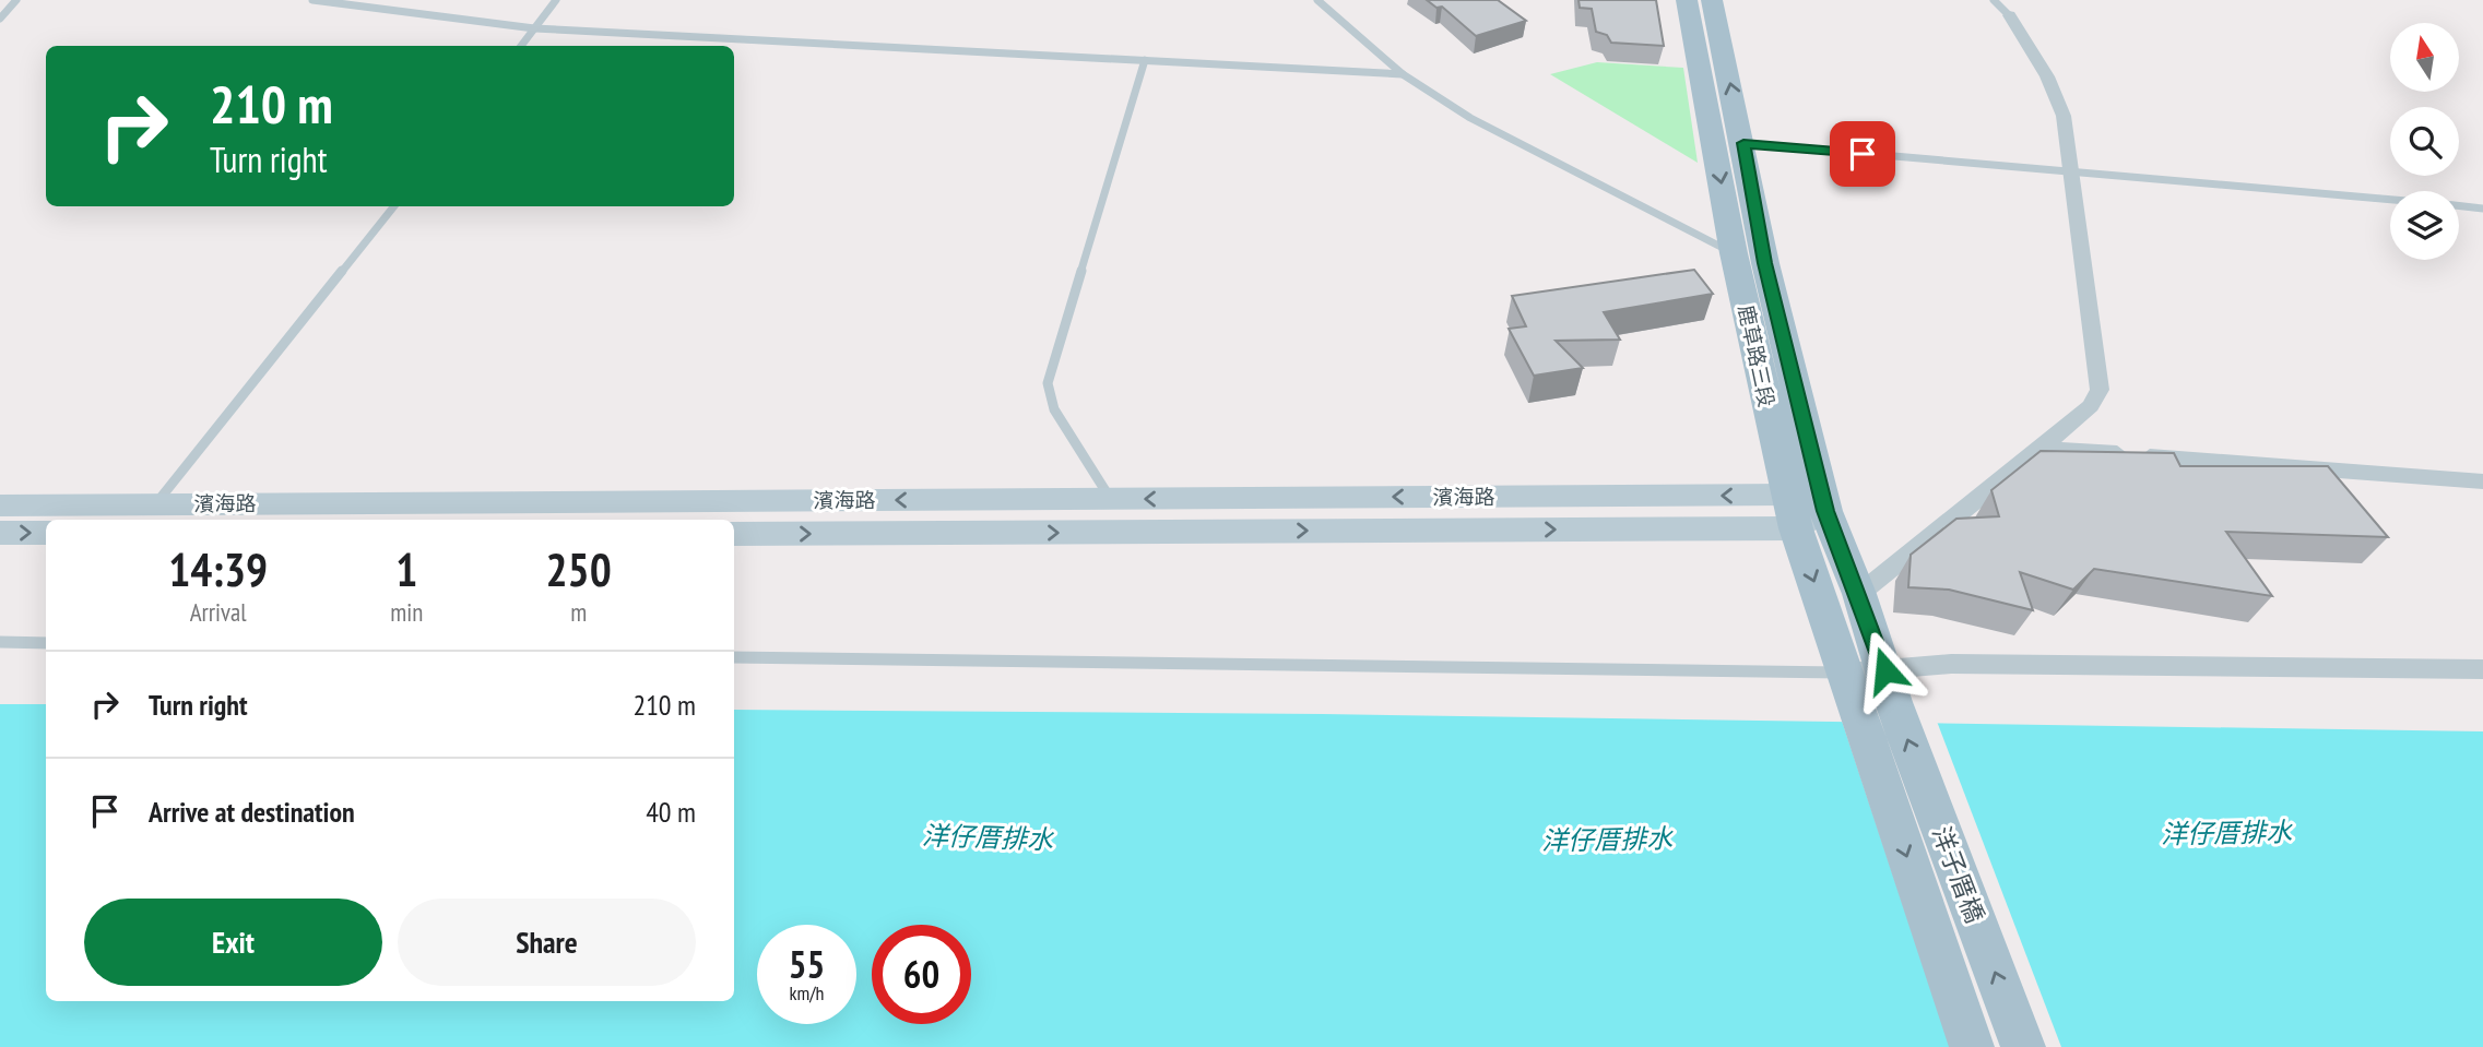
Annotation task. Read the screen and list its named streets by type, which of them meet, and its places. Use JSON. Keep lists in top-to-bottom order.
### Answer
{
  "streets": {
    "main road": ["鹿草路三段", "洋子厝橋"],
    "street": ["濱海路"]
  },
  "crossings": [
    ["鹿草路三段", "濱海路"],
    ["鹿草路三段", "洋子厝橋"]
  ],
  "water": ["洋仔厝排水"],
  "north": "top",
  "page": {
    "turn": ["210 m", "Turn right"],
    "eta": [
      "14:39",
      "Arrival",
      "1",
      "min",
      "250",
      "m"
    ],
    "list": [
      {
        "name": "Turn right",
        "value": "210 m"
      },
      {
        "name": "Arrive at destination",
        "value": "40 m"
      }
    ],
    "buttons": ["Exit", "Share"],
    "speed": "55 km/h",
    "limit": "60"
  }
}
